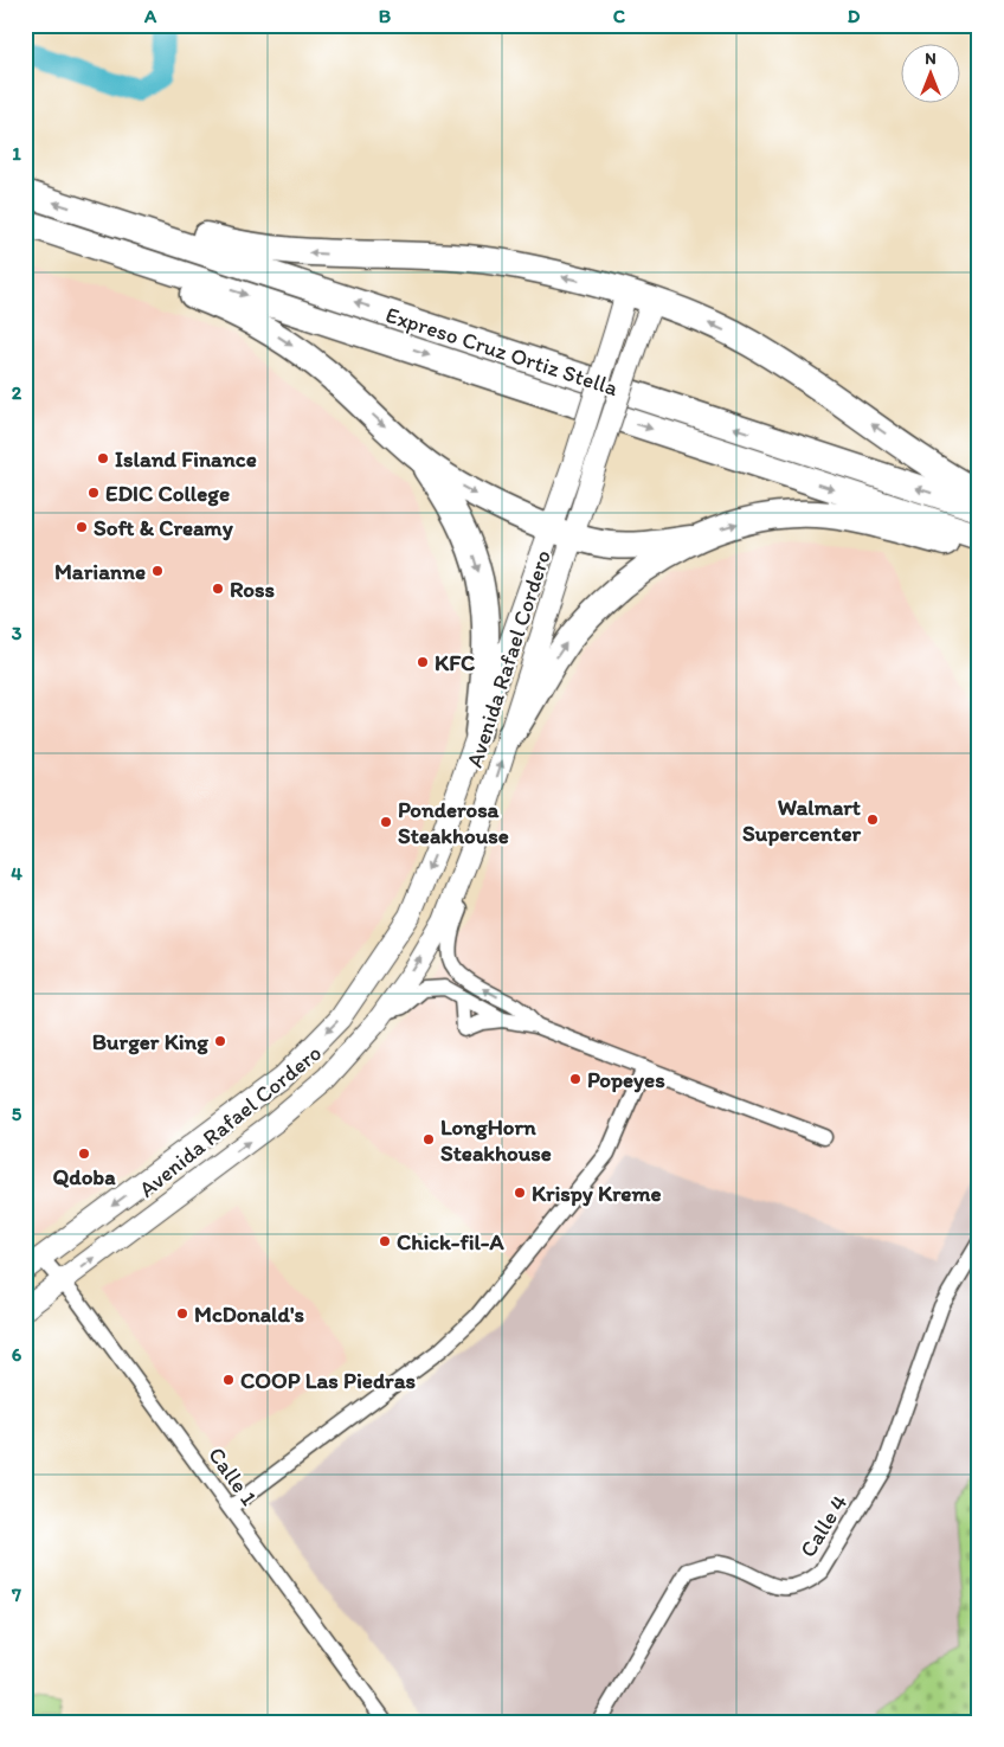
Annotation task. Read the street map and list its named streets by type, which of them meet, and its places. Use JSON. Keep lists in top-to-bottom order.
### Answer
{
  "streets": {
    "highway": ["Expreso Cruz Ortiz Stella"],
    "main road": ["Avenida Rafael Cordero"],
    "street": ["Calle 1", "Calle 4"]
  },
  "crossings": [
    ["Avenida Rafael Cordero", "Calle 1"]
  ],
  "places": [
    "Island Finance",
    "EDIC College",
    "Soft & Creamy",
    "Marianne",
    "Ross",
    "KFC",
    "Walmart Supercenter",
    "Ponderosa Steakhouse",
    "Burger King",
    "Popeyes",
    "LongHorn Steakhouse",
    "Qdoba",
    "Krispy Kreme",
    "Chick-fil-A",
    "McDonald's",
    "COOP Las Piedras"
  ],
  "north": "top",
  "grid": {
    "columns": [
      "A",
      "B",
      "C",
      "D"
    ],
    "rows": [
      "1",
      "2",
      "3",
      "4",
      "5",
      "6",
      "7"
    ]
  }
}
